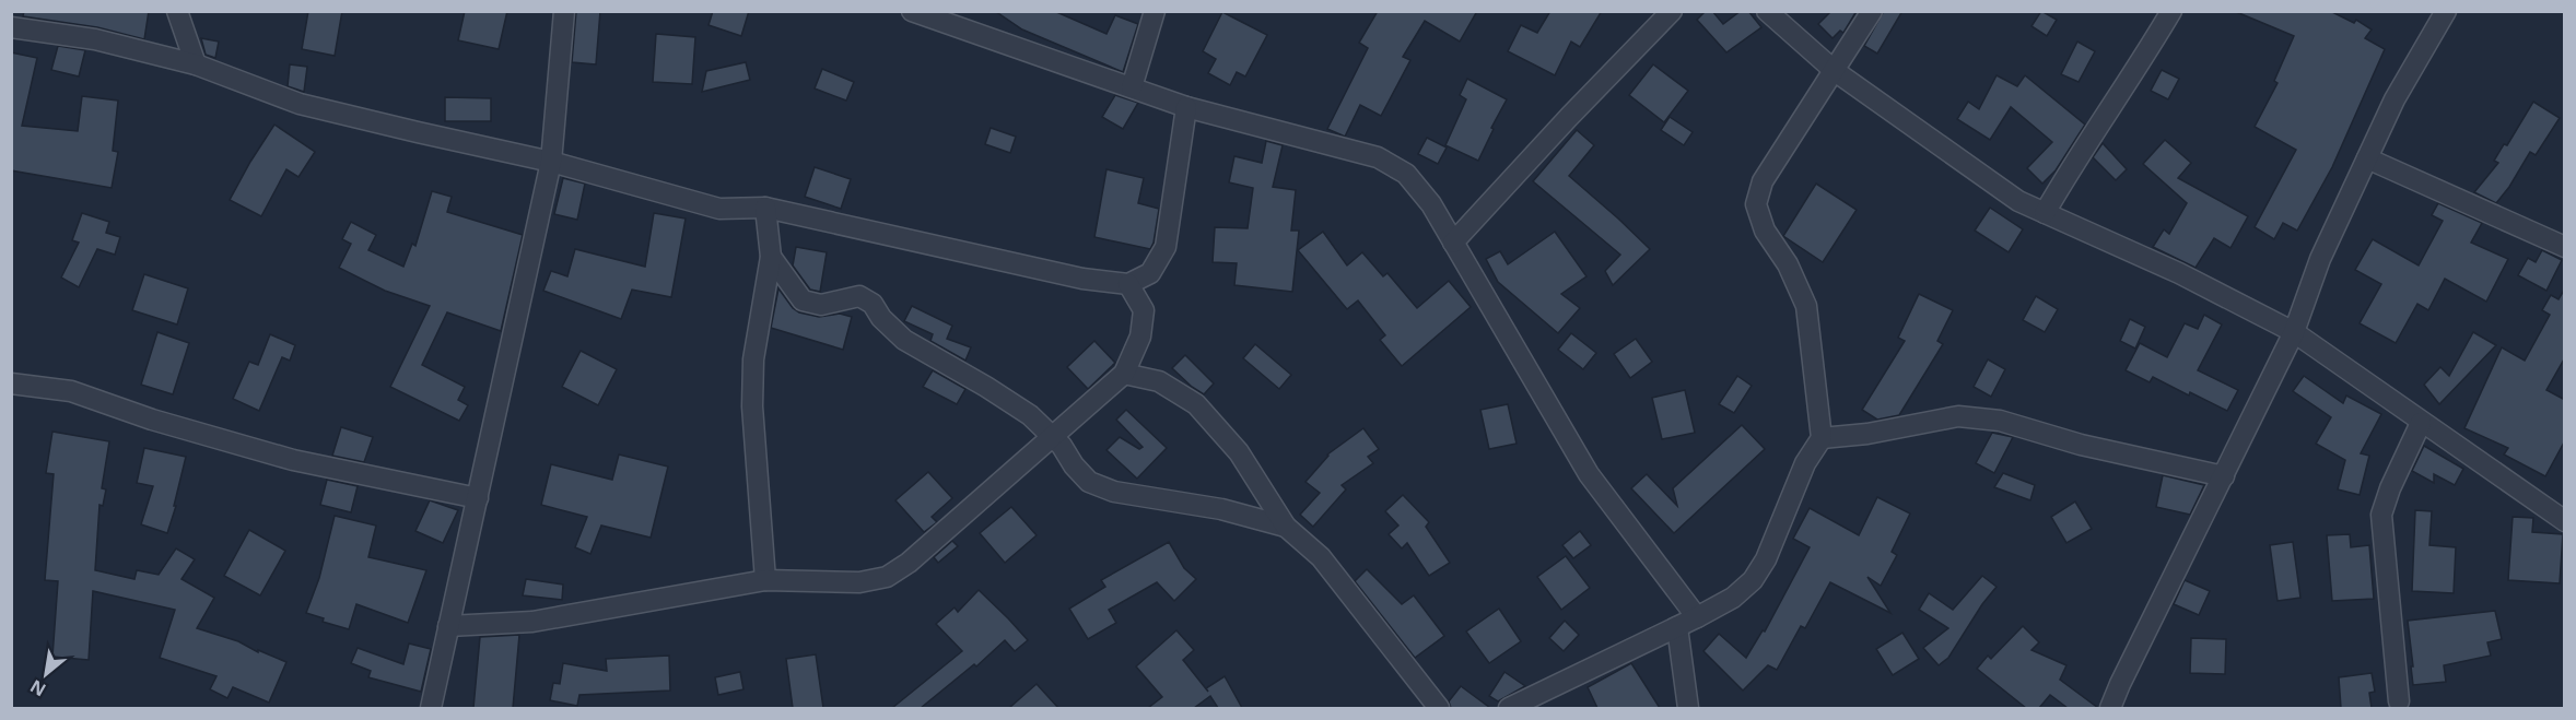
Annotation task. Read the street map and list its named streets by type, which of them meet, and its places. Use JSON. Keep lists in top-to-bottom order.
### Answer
{
  "north": "bottom left"
}
